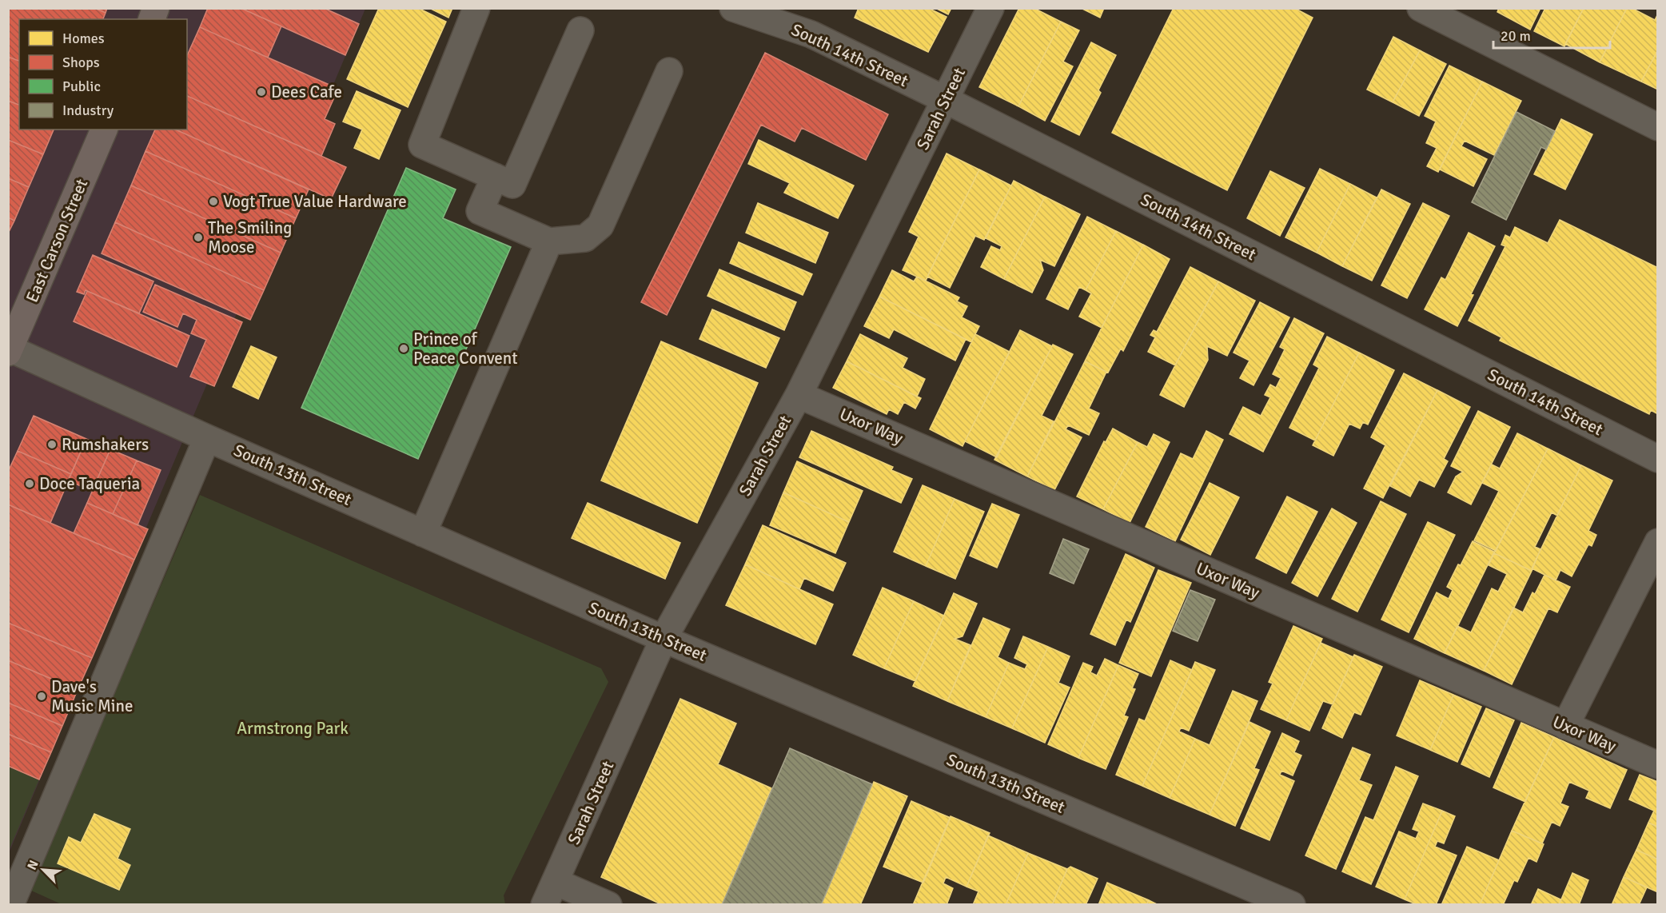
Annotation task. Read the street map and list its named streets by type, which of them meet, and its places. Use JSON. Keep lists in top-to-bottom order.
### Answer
{
  "streets": {
    "main road": ["East Carson Street"],
    "street": [
      "South 14th Street",
      "Sarah Street",
      "Uxor Way",
      "South 13th Street"
    ]
  },
  "crossings": [
    ["South 14th Street", "Sarah Street"],
    ["Sarah Street", "Uxor Way"],
    ["Sarah Street", "South 13th Street"],
    ["East Carson Street", "South 13th Street"]
  ],
  "parks": ["Armstrong Park"],
  "places": [
    "Dees Cafe",
    "Vogt True Value Hardware",
    "The Smiling Moose",
    "Prince of Peace Convent",
    "Rumshakers",
    "Doce Taqueria",
    "Dave's Music Mine"
  ],
  "legend": [
    "Homes",
    "Shops",
    "Public",
    "Industry"
  ],
  "scale_bar": "20 m",
  "north": "top left"
}
